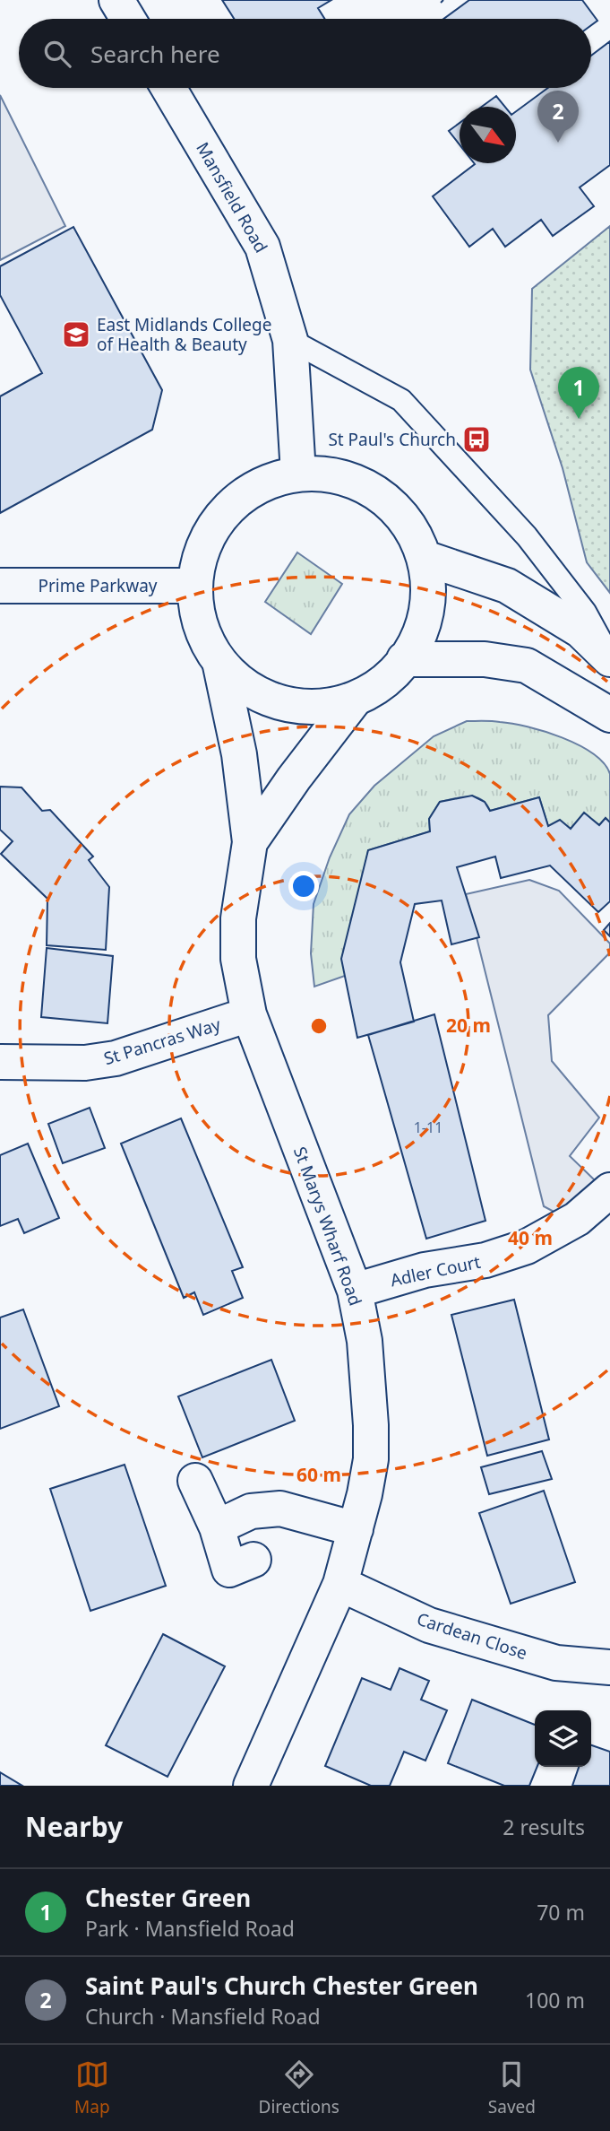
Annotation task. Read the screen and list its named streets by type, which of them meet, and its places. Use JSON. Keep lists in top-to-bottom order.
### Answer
{
  "streets": {
    "street": [
      "Mansfield Road",
      "Prime Parkway",
      "St Pancras Way",
      "St Marys Wharf Road",
      "Adler Court",
      "Cardean Close"
    ]
  },
  "crossings": [
    ["St Pancras Way", "St Marys Wharf Road"],
    ["St Marys Wharf Road", "Adler Court"],
    ["St Marys Wharf Road", "Cardean Close"]
  ],
  "places": {
    "school or university": ["East Midlands College of Health & Beauty"],
    "bus stop": ["St Paul's Church"]
  },
  "house_numbers": ["1-11"],
  "north": "bottom right",
  "page": {
    "search": "Search here",
    "pins": ["2", "1"],
    "heading": ["Nearby", "2 results"],
    "list": [
      {
        "mark": "1",
        "name": "Chester Green",
        "note": "Park · Mansfield Road",
        "value": "70 m"
      },
      {
        "mark": "2",
        "name": "Saint Paul's Church Chester Green",
        "note": "Church · Mansfield Road",
        "value": "100 m"
      }
    ],
    "nav": ["Map", "Directions", "Saved"]
  },
  "rings": ["20 m", "40 m", "60 m"]
}
